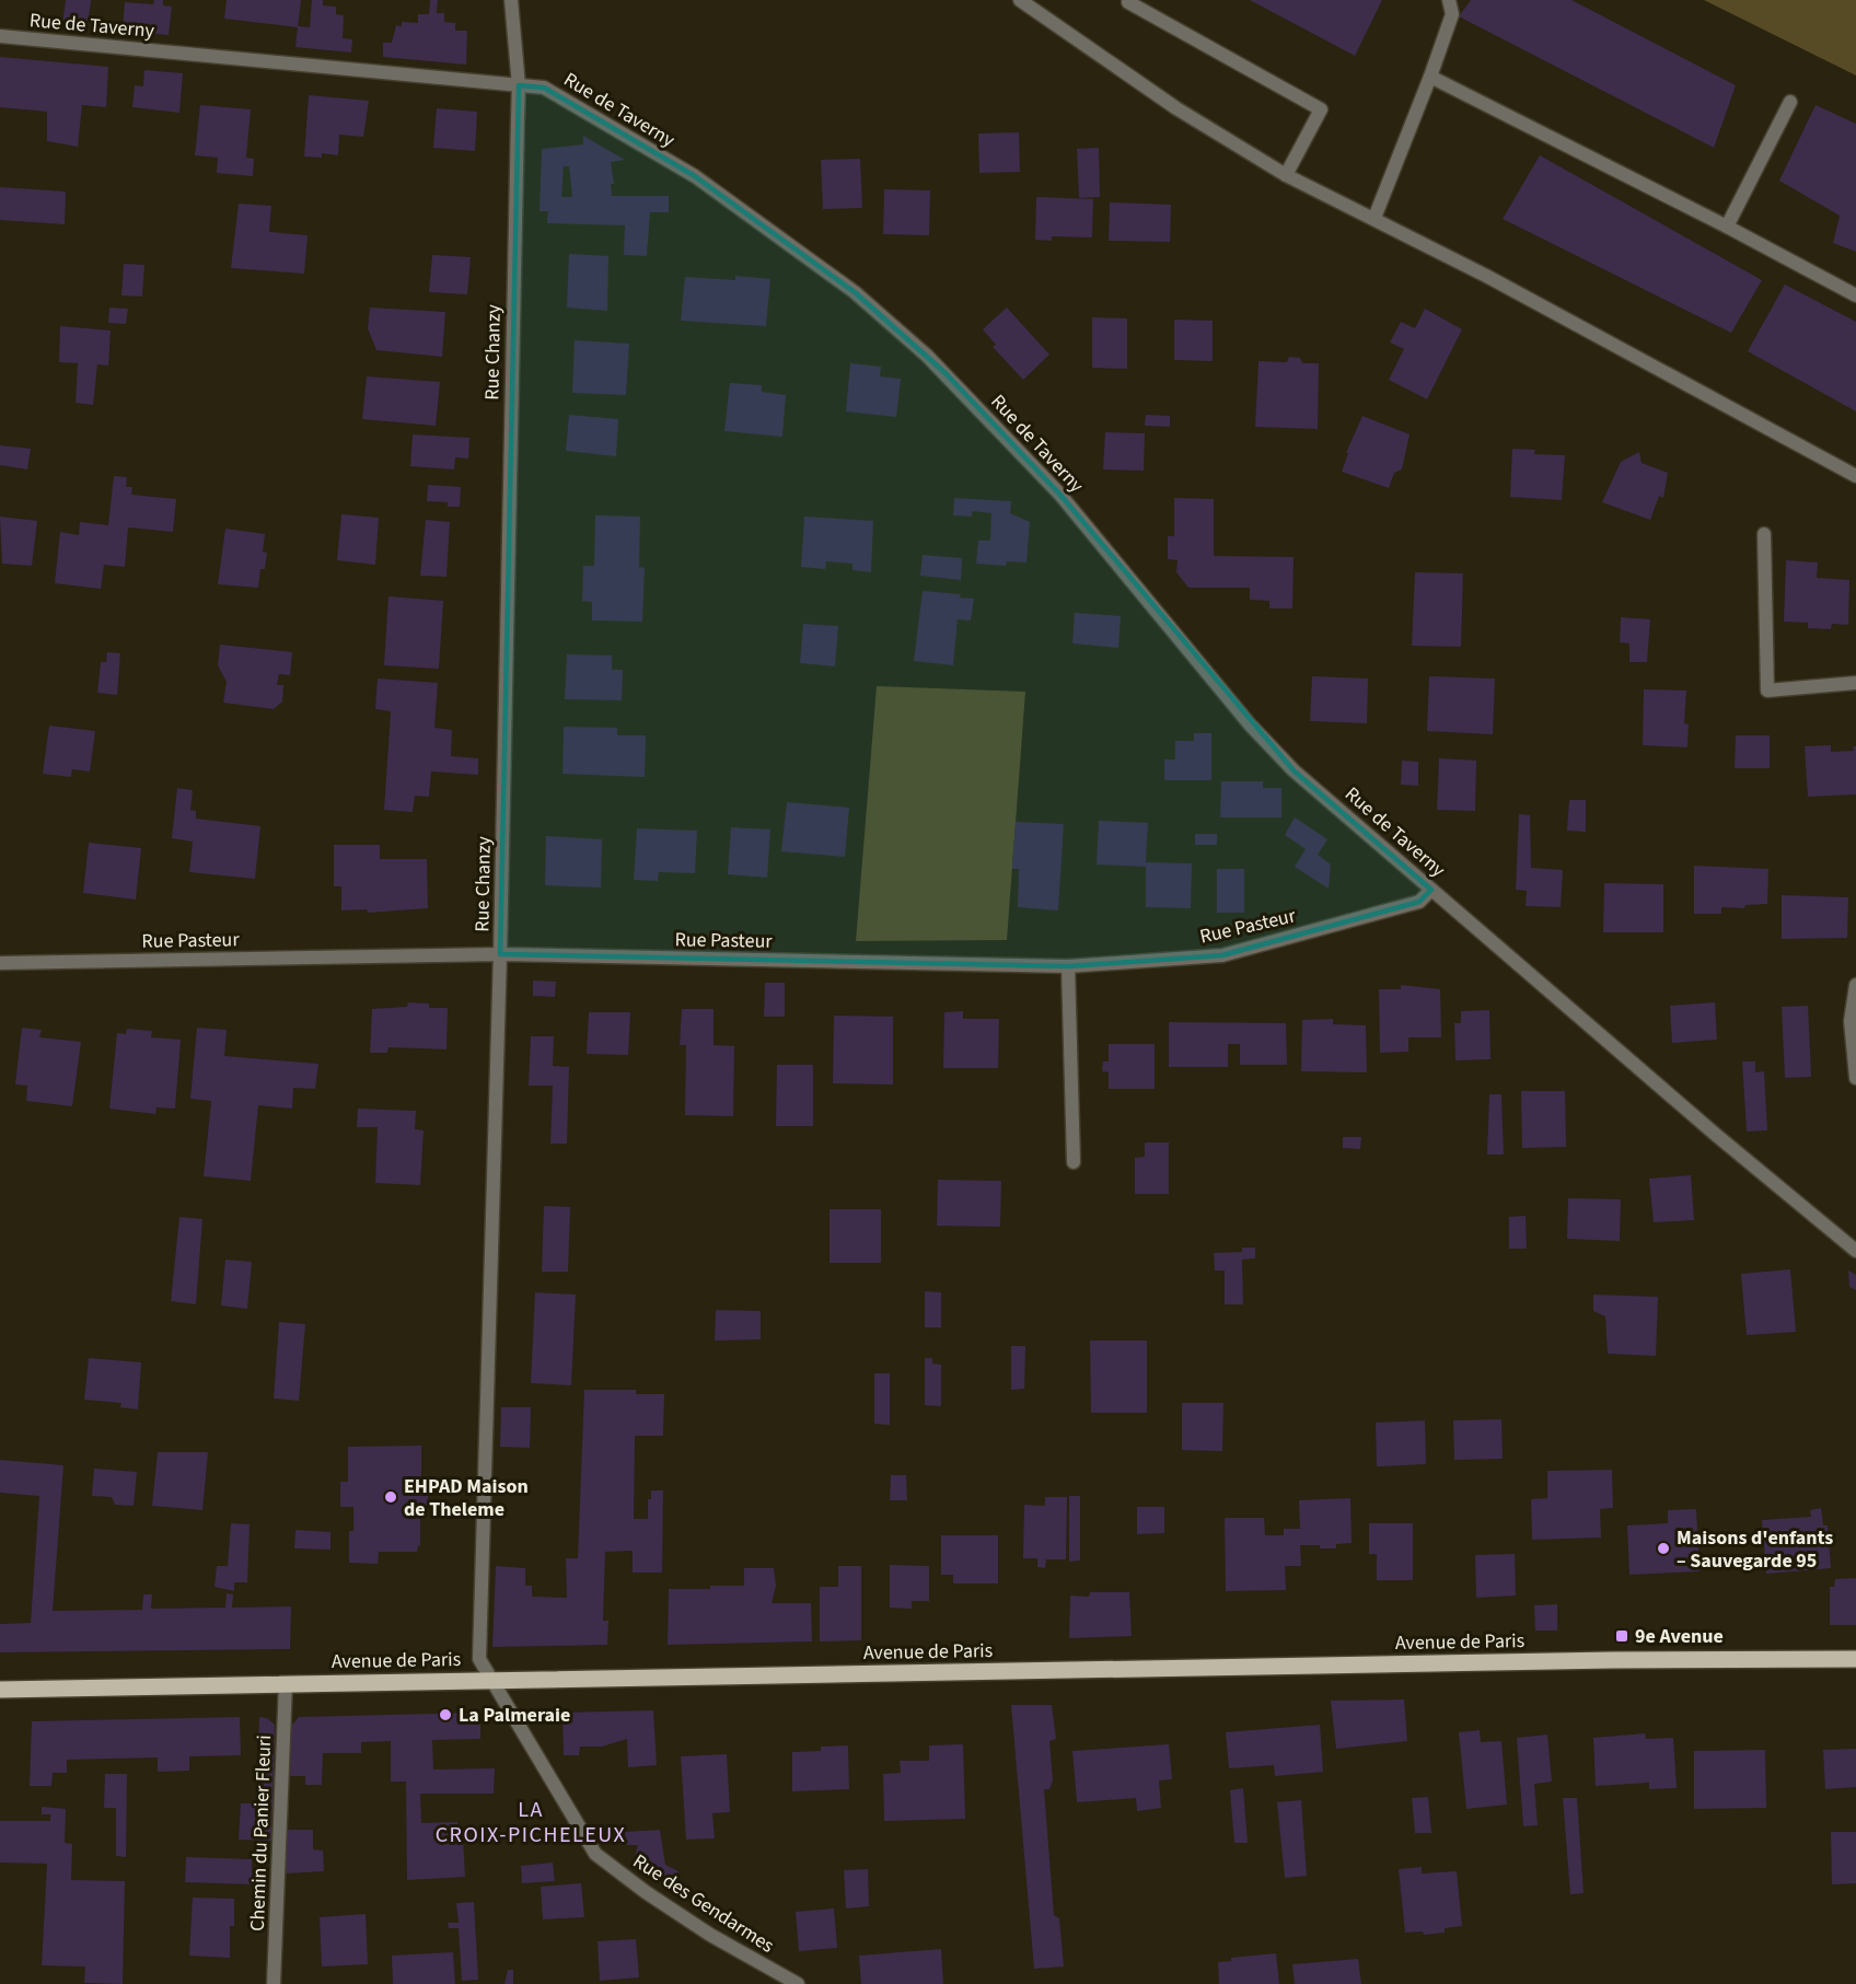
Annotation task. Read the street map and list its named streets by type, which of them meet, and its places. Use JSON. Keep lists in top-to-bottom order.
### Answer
{
  "streets": {
    "main road": ["Avenue de Paris"],
    "street": [
      "Rue de Taverny",
      "Rue Chanzy",
      "Rue Pasteur",
      "Chemin du Panier Fleuri",
      "Rue des Gendarmes"
    ]
  },
  "crossings": [
    ["Rue de Taverny", "Rue Chanzy"],
    ["Rue de Taverny", "Rue Pasteur"],
    ["Rue Chanzy", "Rue Pasteur"],
    ["Rue Chanzy", "Avenue de Paris"],
    ["Rue Chanzy", "Rue des Gendarmes"],
    ["Avenue de Paris", "Chemin du Panier Fleuri"],
    ["Avenue de Paris", "Rue des Gendarmes"]
  ],
  "districts": ["LA CROIX-PICHELEUX"],
  "places": {
    "other": ["EHPAD Maison de Theleme", "Maisons d'enfants – Sauvegarde 95", "La Palmeraie"],
    "transit": ["9e Avenue"]
  }
}
